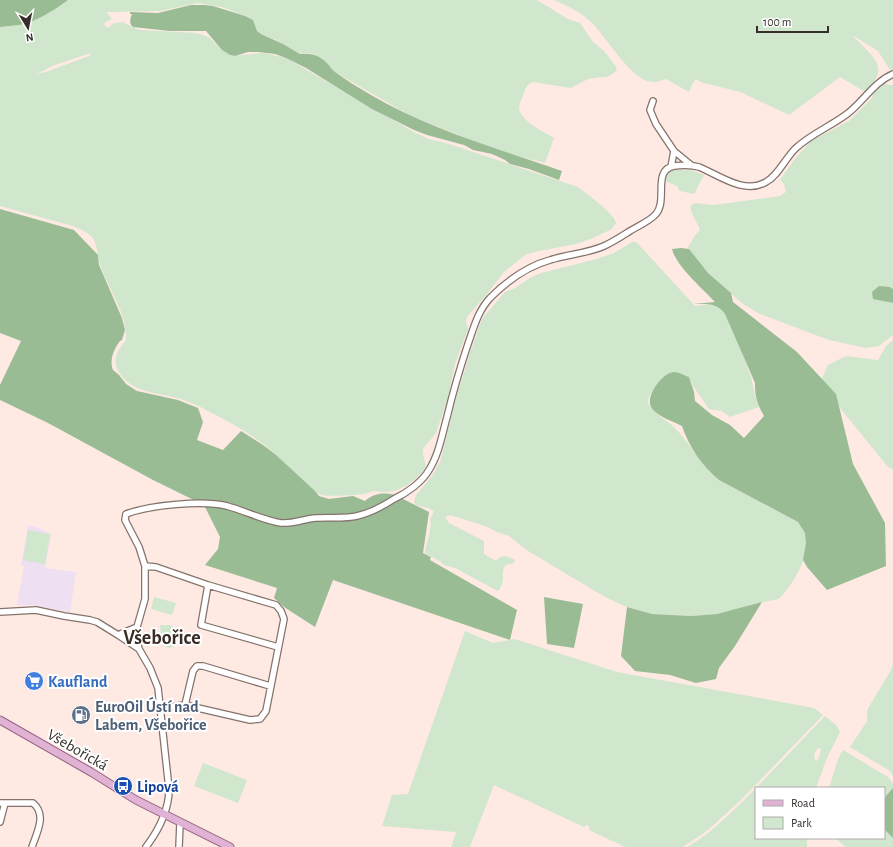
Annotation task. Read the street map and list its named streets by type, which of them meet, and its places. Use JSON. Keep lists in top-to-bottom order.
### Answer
{
  "streets": {
    "main road": ["Všebořická"]
  },
  "districts": ["Všebořice"],
  "places": {
    "supermarket": ["Kaufland"],
    "fuel station": ["EuroOil Ústí nad Labem, Všebořice"],
    "bus stop": ["Lipová"]
  },
  "legend": ["Road", "Park"],
  "scale_bar": "100 m",
  "north": "bottom"
}
